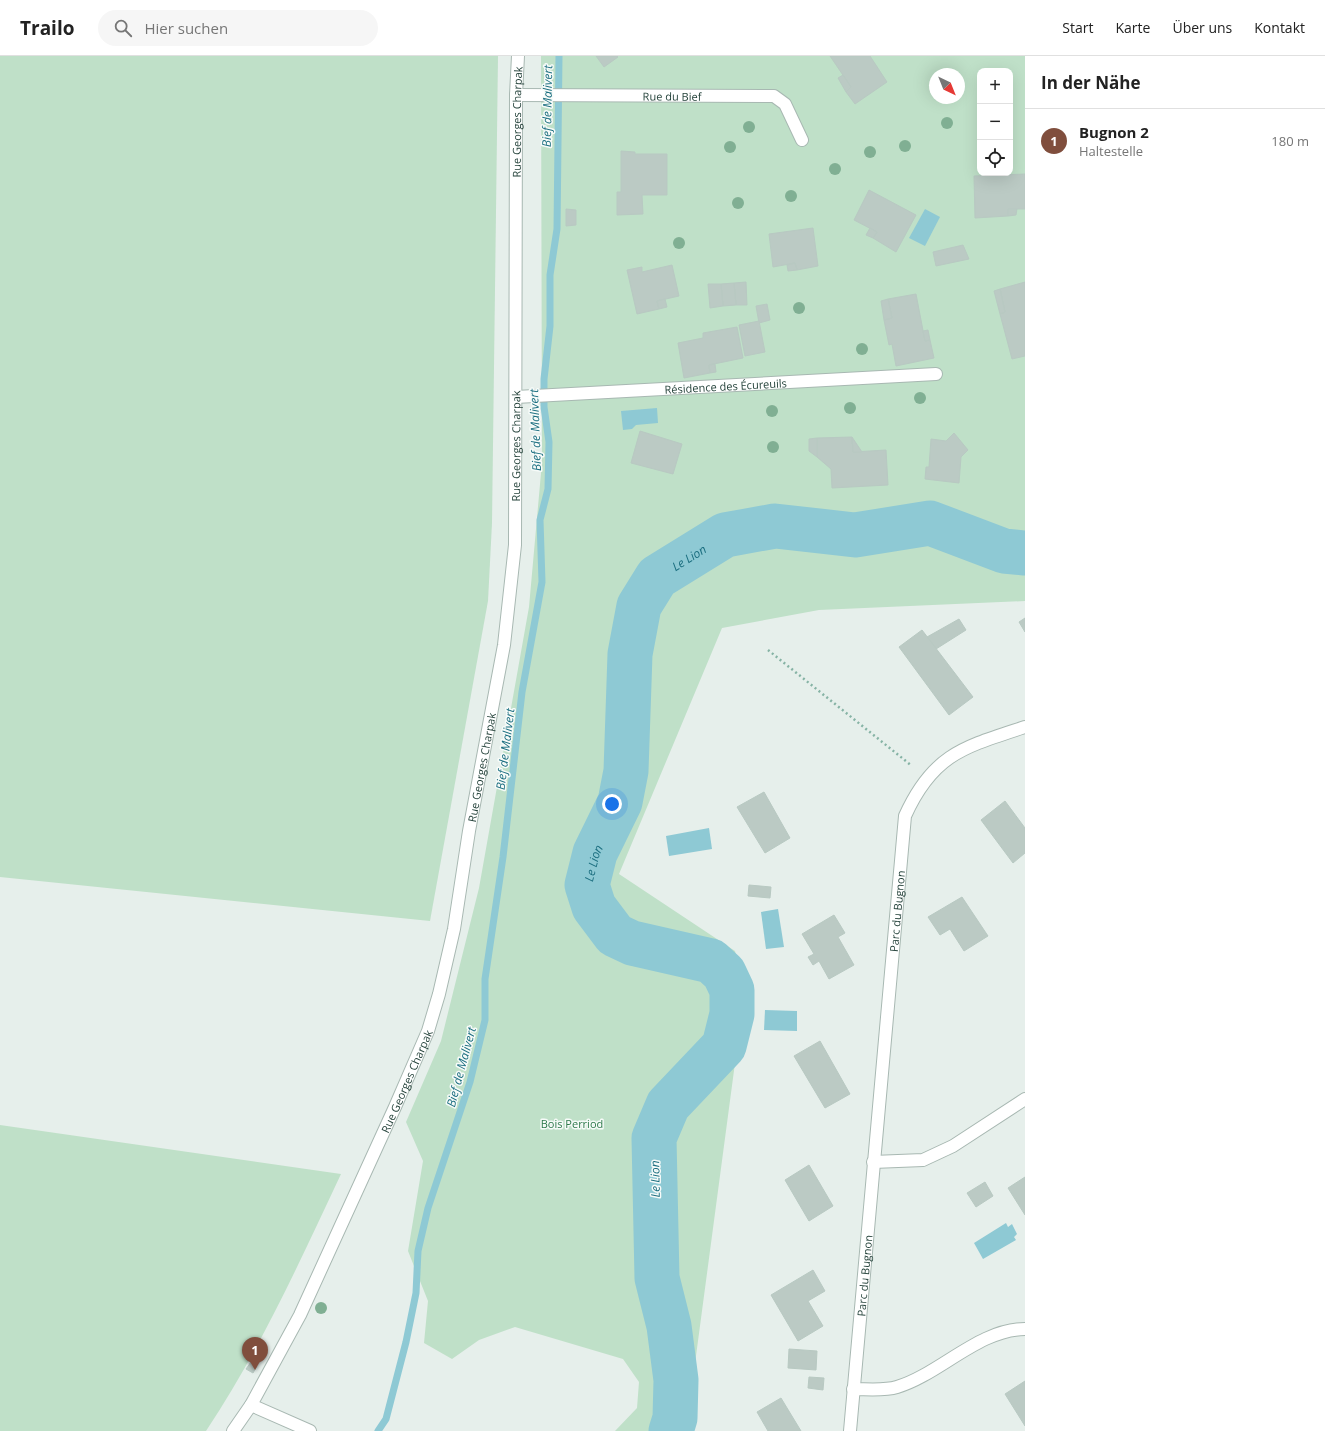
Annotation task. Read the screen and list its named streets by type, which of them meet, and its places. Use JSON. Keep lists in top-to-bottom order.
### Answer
{
  "streets": {
    "street": [
      "Rue du Bief",
      "Rue Georges Charpak",
      "Résidence des Écureuils",
      "Parc du Bugnon"
    ]
  },
  "crossings": [
    ["Rue du Bief", "Rue Georges Charpak"],
    ["Rue Georges Charpak", "Résidence des Écureuils"]
  ],
  "water": ["Bief de Malivert", "Le Lion"],
  "parks": ["Bois Perriod"],
  "north": "bottom right",
  "page": {
    "header": "Trailo",
    "search": "Hier suchen",
    "nav": [
      "Start",
      "Karte",
      "Über uns",
      "Kontakt"
    ],
    "heading": "In der Nähe",
    "map_buttons": ["+", "−"],
    "list": [
      {
        "mark": "1",
        "name": "Bugnon 2",
        "note": "Haltestelle",
        "value": "180 m"
      }
    ],
    "pins": "1"
  }
}
